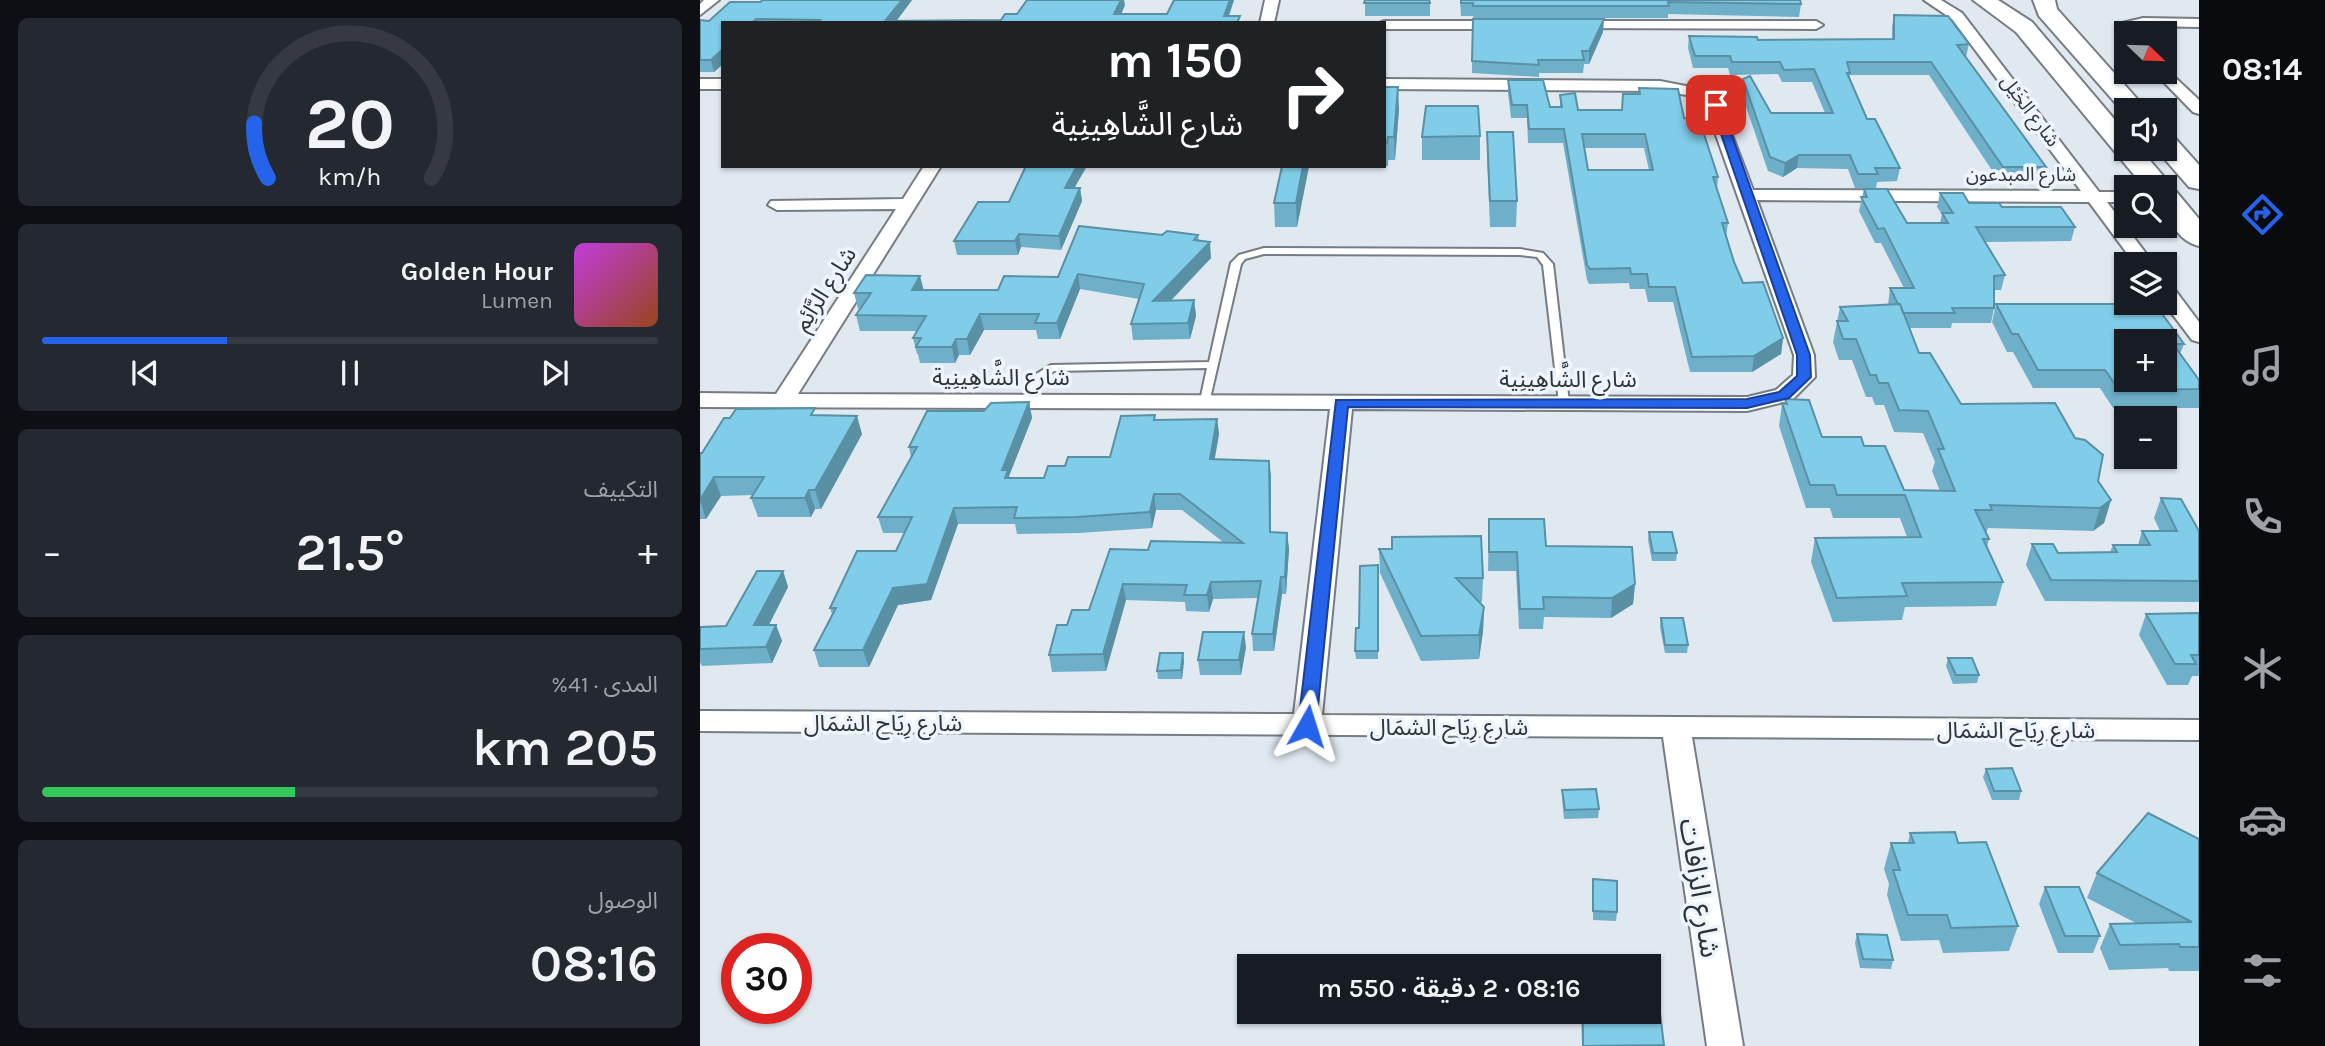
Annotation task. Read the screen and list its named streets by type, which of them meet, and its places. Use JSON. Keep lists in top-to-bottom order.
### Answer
{
  "streets": {
    "street": [
      "شارع الخَيْل",
      "شارع المبدعون",
      "شارع الرَّائِم",
      "شارع الشَّاهِينِية",
      "شارع رِيَاح الشمَال",
      "شارع الزافات"
    ]
  },
  "crossings": [
    ["شارع الخَيْل", "شارع المبدعون"],
    ["شارع المبدعون", "شارع الشَّاهِينِية"],
    ["شارع الرَّائِم", "شارع الشَّاهِينِية"],
    ["شارع رِيَاح الشمَال", "شارع الزافات"]
  ],
  "north": "bottom right",
  "page": {
    "tabs": "08:14",
    "map_buttons": ["+", "−"],
    "turn": ["150 m", "شارع الشَّاهِينِية"],
    "song": ["Golden Hour", "Lumen"],
    "tile": [
      "التكييف",
      ["المدى · 41%", "205 km"],
      ["الوصول", "08:16"]
    ],
    "heat": ["−", "21.5°", "+"],
    "limit": "30",
    "trip": "08:16 · 2 دقيقة · 550 m",
    "gauge": ["20", "km/h"]
  }
}
